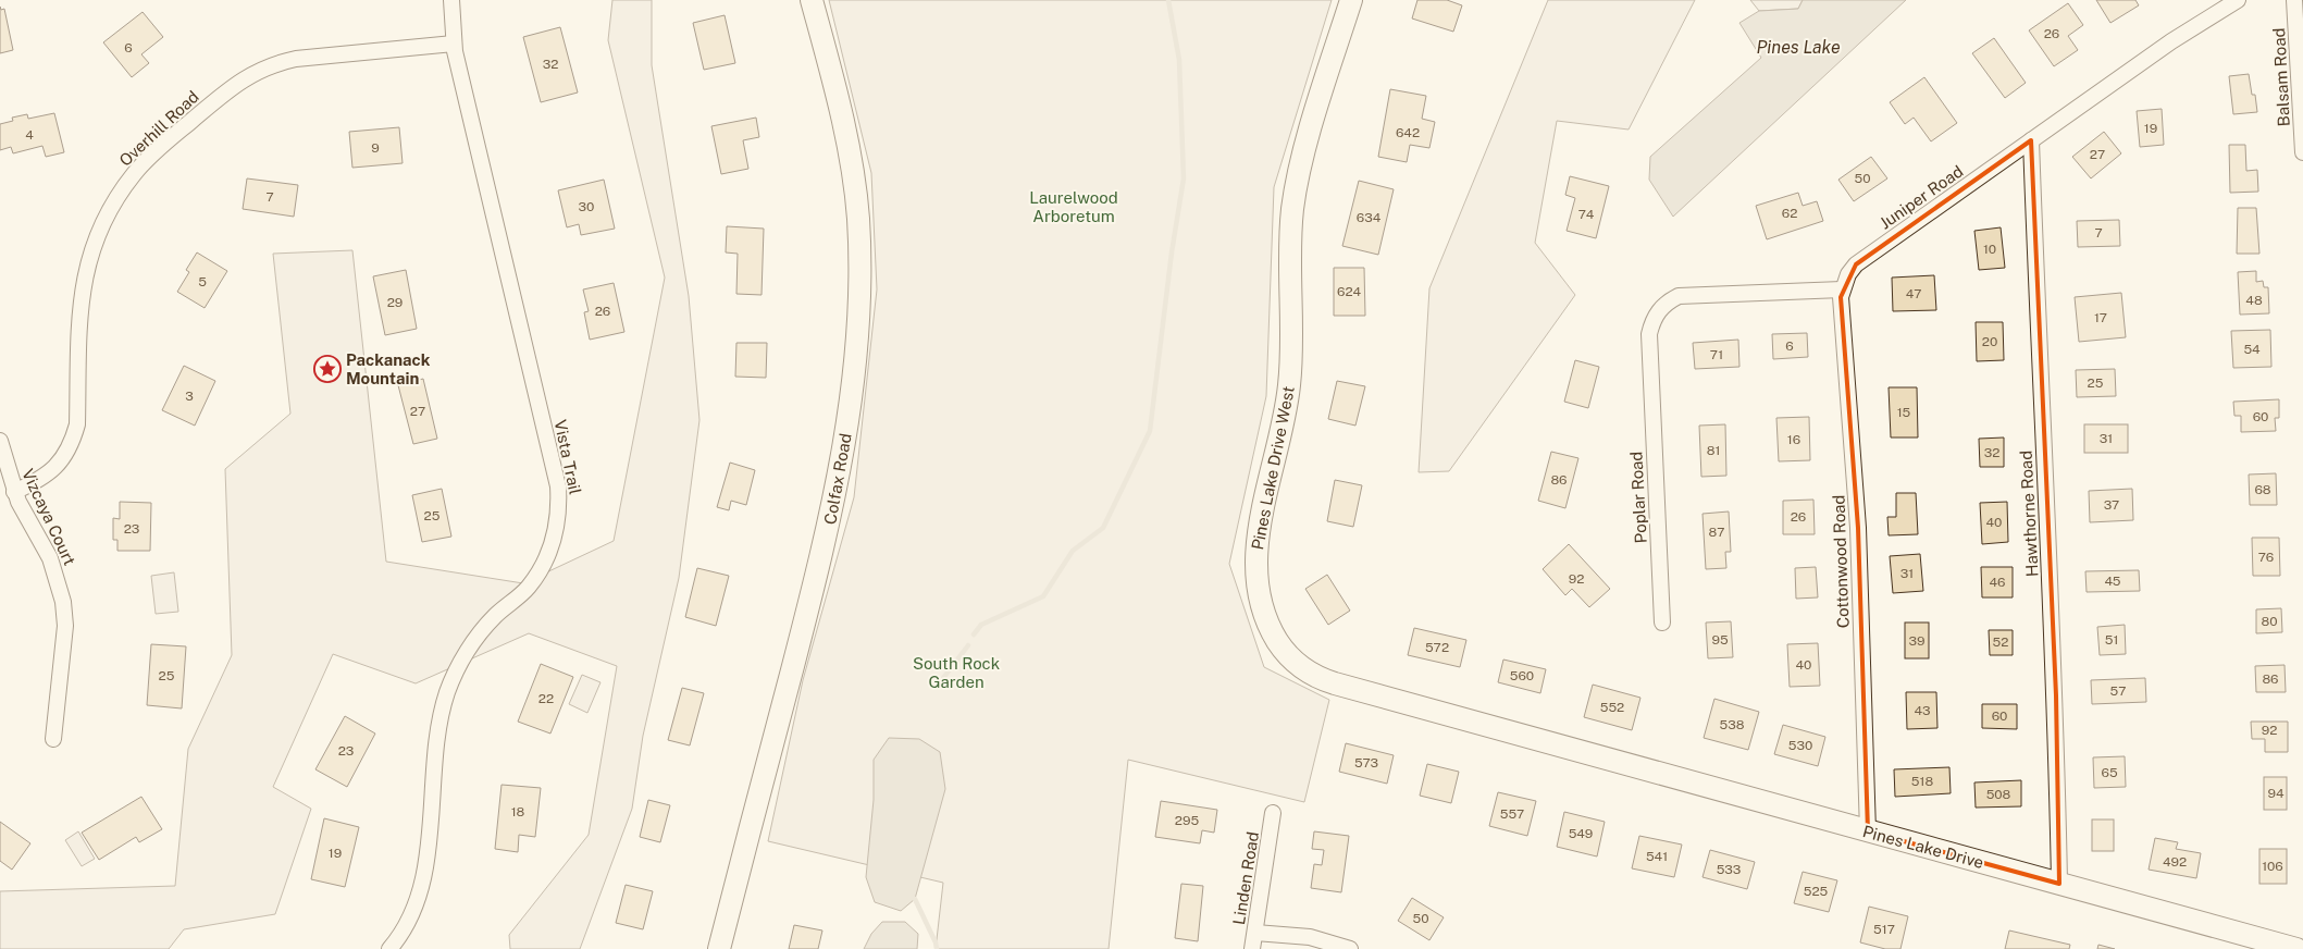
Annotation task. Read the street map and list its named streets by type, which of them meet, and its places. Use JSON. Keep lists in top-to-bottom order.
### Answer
{
  "streets": {
    "street": [
      "Balsam Road",
      "Overhill Road",
      "Juniper Road",
      "Vista Trail",
      "Pines Lake Drive West",
      "Colfax Road",
      "Poplar Road",
      "Hawthorne Road",
      "Vizcaya Court",
      "Cottonwood Road",
      "Pines Lake Drive",
      "Linden Road"
    ]
  },
  "crossings": [
    ["Overhill Road", "Vista Trail"],
    ["Overhill Road", "Vizcaya Court"],
    ["Juniper Road", "Poplar Road"],
    ["Juniper Road", "Hawthorne Road"],
    ["Juniper Road", "Cottonwood Road"],
    ["Pines Lake Drive West", "Pines Lake Drive"],
    ["Poplar Road", "Cottonwood Road"],
    ["Hawthorne Road", "Pines Lake Drive"],
    ["Cottonwood Road", "Pines Lake Drive"]
  ],
  "water": ["Pines Lake"],
  "parks": ["Laurelwood Arboretum", "South Rock Garden"],
  "places": {
    "place": ["Packanack Mountain"]
  },
  "house_numbers": [
    "26",
    "6",
    "32",
    "19",
    "642",
    "4",
    "9",
    "27",
    "50",
    "7",
    "30",
    "62",
    "74",
    "634",
    "7",
    "10",
    "5",
    "624",
    "47",
    "48",
    "29",
    "26",
    "17",
    "20",
    "6",
    "54",
    "71",
    "25",
    "3",
    "27",
    "15",
    "60",
    "31",
    "16",
    "81",
    "32",
    "86",
    "68",
    "37",
    "25",
    "26",
    "40",
    "23",
    "87",
    "76",
    "31",
    "92",
    "45",
    "46",
    "80",
    "95",
    "51",
    "39",
    "52",
    "572",
    "40",
    "25",
    "560",
    "86",
    "57",
    "22",
    "552",
    "43",
    "60",
    "538",
    "92",
    "530",
    "23",
    "573",
    "65",
    "518",
    "94",
    "508",
    "18",
    "557",
    "295",
    "549",
    "19",
    "541",
    "492",
    "106",
    "533",
    "525",
    "50",
    "517"
  ]
}
